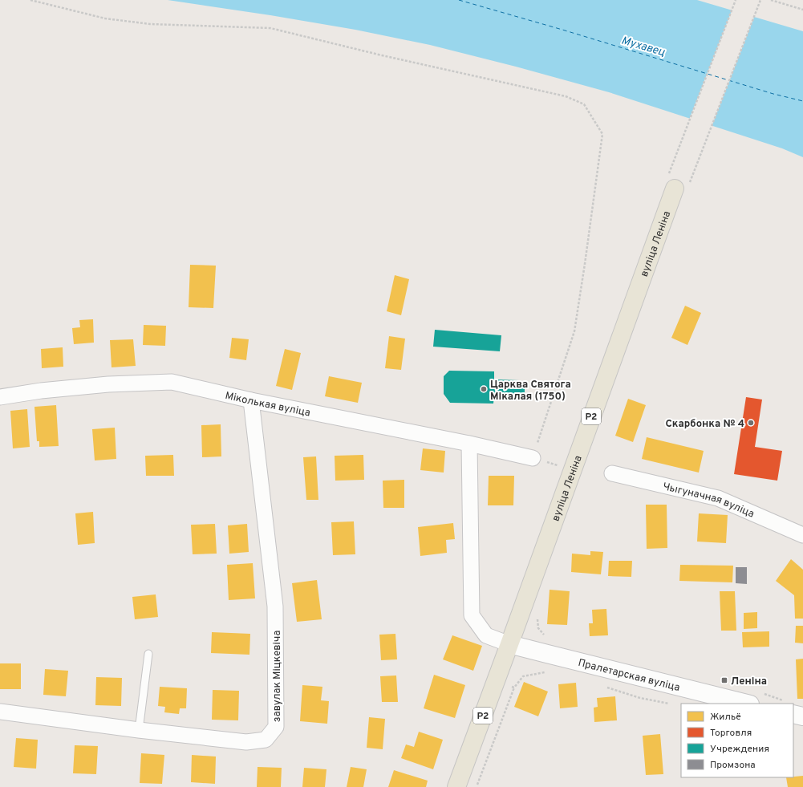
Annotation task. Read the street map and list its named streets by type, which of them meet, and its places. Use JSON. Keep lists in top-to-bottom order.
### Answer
{
  "streets": {
    "main road": ["вуліца Леніна", "Р2", "Пралетарская вуліца"],
    "street": ["Міколькая вуліца", "Чыгуначная вуліца", "завулак Міцкевіча"]
  },
  "crossings": [
    ["вуліца Леніна", "Пралетарская вуліца"],
    ["Міколькая вуліца", "завулак Міцкевіча"]
  ],
  "water": ["Мухавец"],
  "places": {
    "other": ["Царква Святога Мікалая (1750)", "Скарбонка № 4"],
    "transit": ["Леніна"]
  },
  "legend": [
    "Жильё",
    "Торговля",
    "Учреждения",
    "Промзона"
  ]
}
